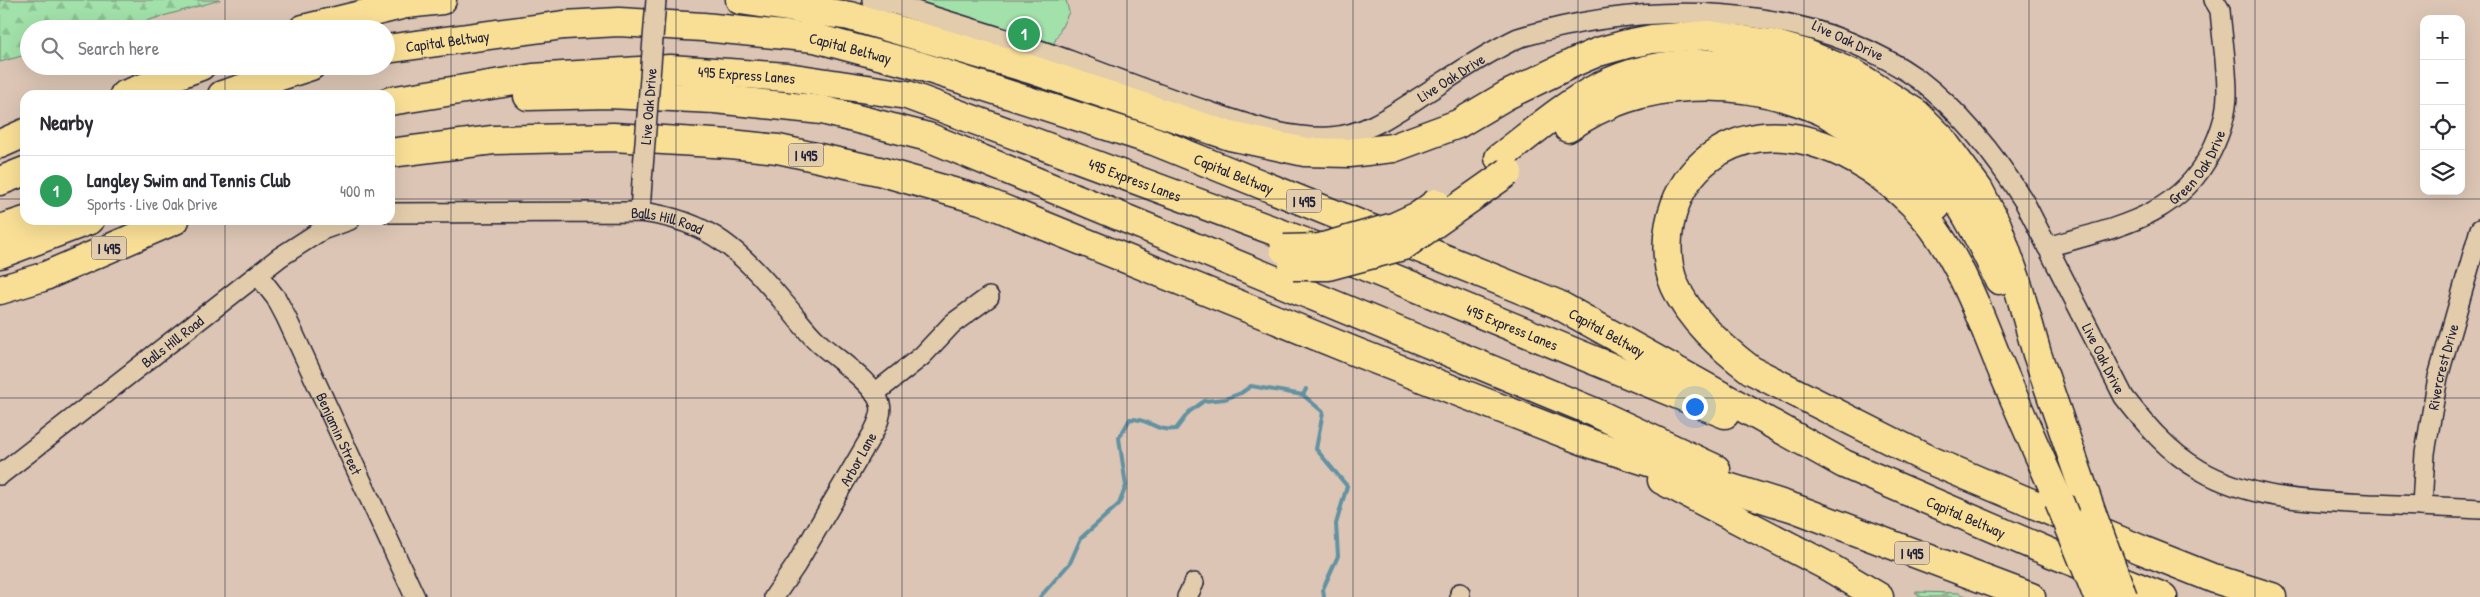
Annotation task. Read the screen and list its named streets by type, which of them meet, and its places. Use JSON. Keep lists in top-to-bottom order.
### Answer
{
  "streets": {
    "highway": ["Capital Beltway", "495 Express Lanes", "I 495"],
    "street": [
      "Live Oak Drive",
      "Green Oak Drive",
      "Balls Hill Road",
      "Rivercrest Drive",
      "Benjamin Street",
      "Arbor Lane"
    ]
  },
  "crossings": [
    ["Capital Beltway", "495 Express Lanes"],
    ["Live Oak Drive", "Green Oak Drive"],
    ["Live Oak Drive", "Balls Hill Road"],
    ["Live Oak Drive", "Rivercrest Drive"],
    ["495 Express Lanes", "I 495"],
    ["Balls Hill Road", "Benjamin Street"],
    ["Balls Hill Road", "Arbor Lane"]
  ],
  "page": {
    "map_buttons": ["+", "−"],
    "pins": "1",
    "search": "Search here",
    "heading": "Nearby",
    "list": [
      {
        "mark": "1",
        "name": "Langley Swim and Tennis Club",
        "note": "Sports · Live Oak Drive",
        "value": "400 m"
      }
    ]
  }
}
